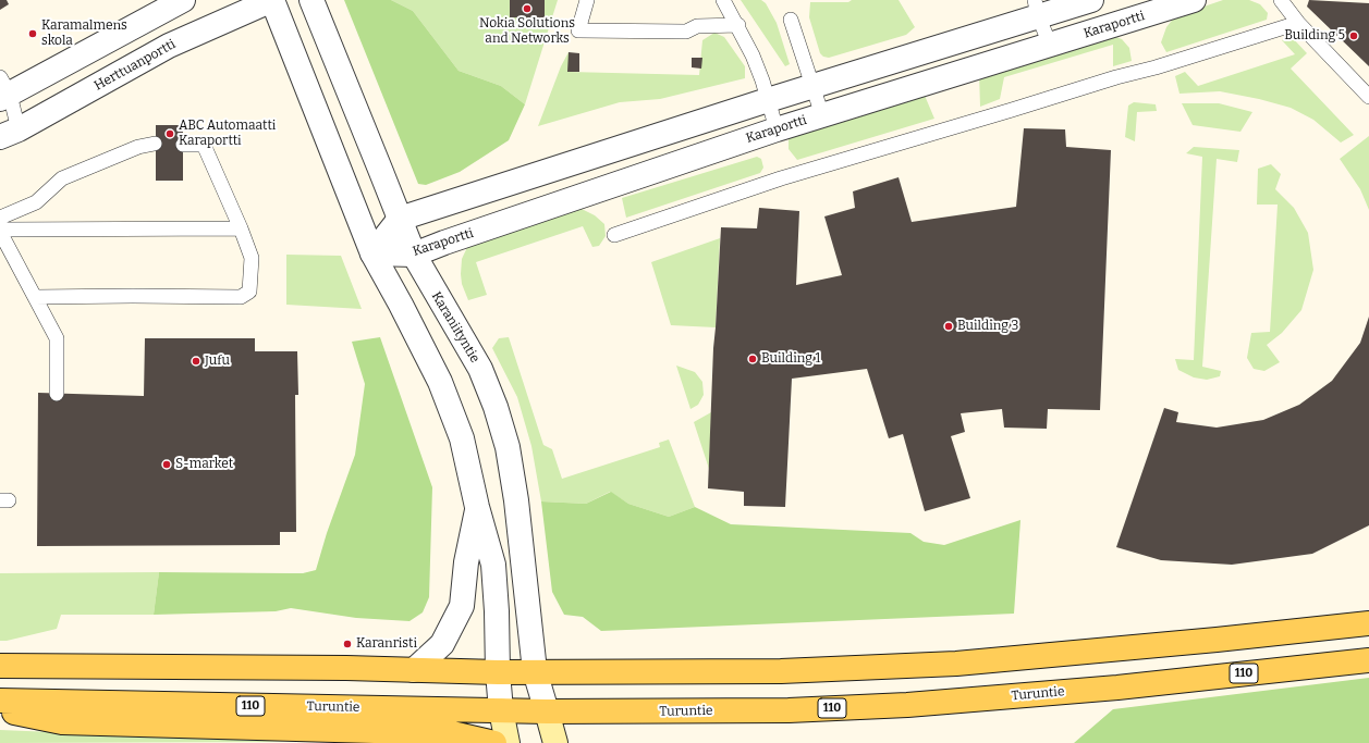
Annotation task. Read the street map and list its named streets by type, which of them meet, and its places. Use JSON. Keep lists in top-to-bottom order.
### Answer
{
  "streets": {
    "main road": ["110", "Turuntie"],
    "street": ["Karaportti", "Herttuanportti", "Karaniityntie"]
  },
  "crossings": [
    ["Karaportti", "Karaniityntie"],
    ["Karaniityntie", "Turuntie"]
  ],
  "places": [
    "Nokia Solutions and Networks",
    "Karamalmens skola",
    "Building 5",
    "ABC Automaatti Karaportti",
    "Building 3",
    "Building 1",
    "Jufu",
    "S-market",
    "Karanristi"
  ]
}
